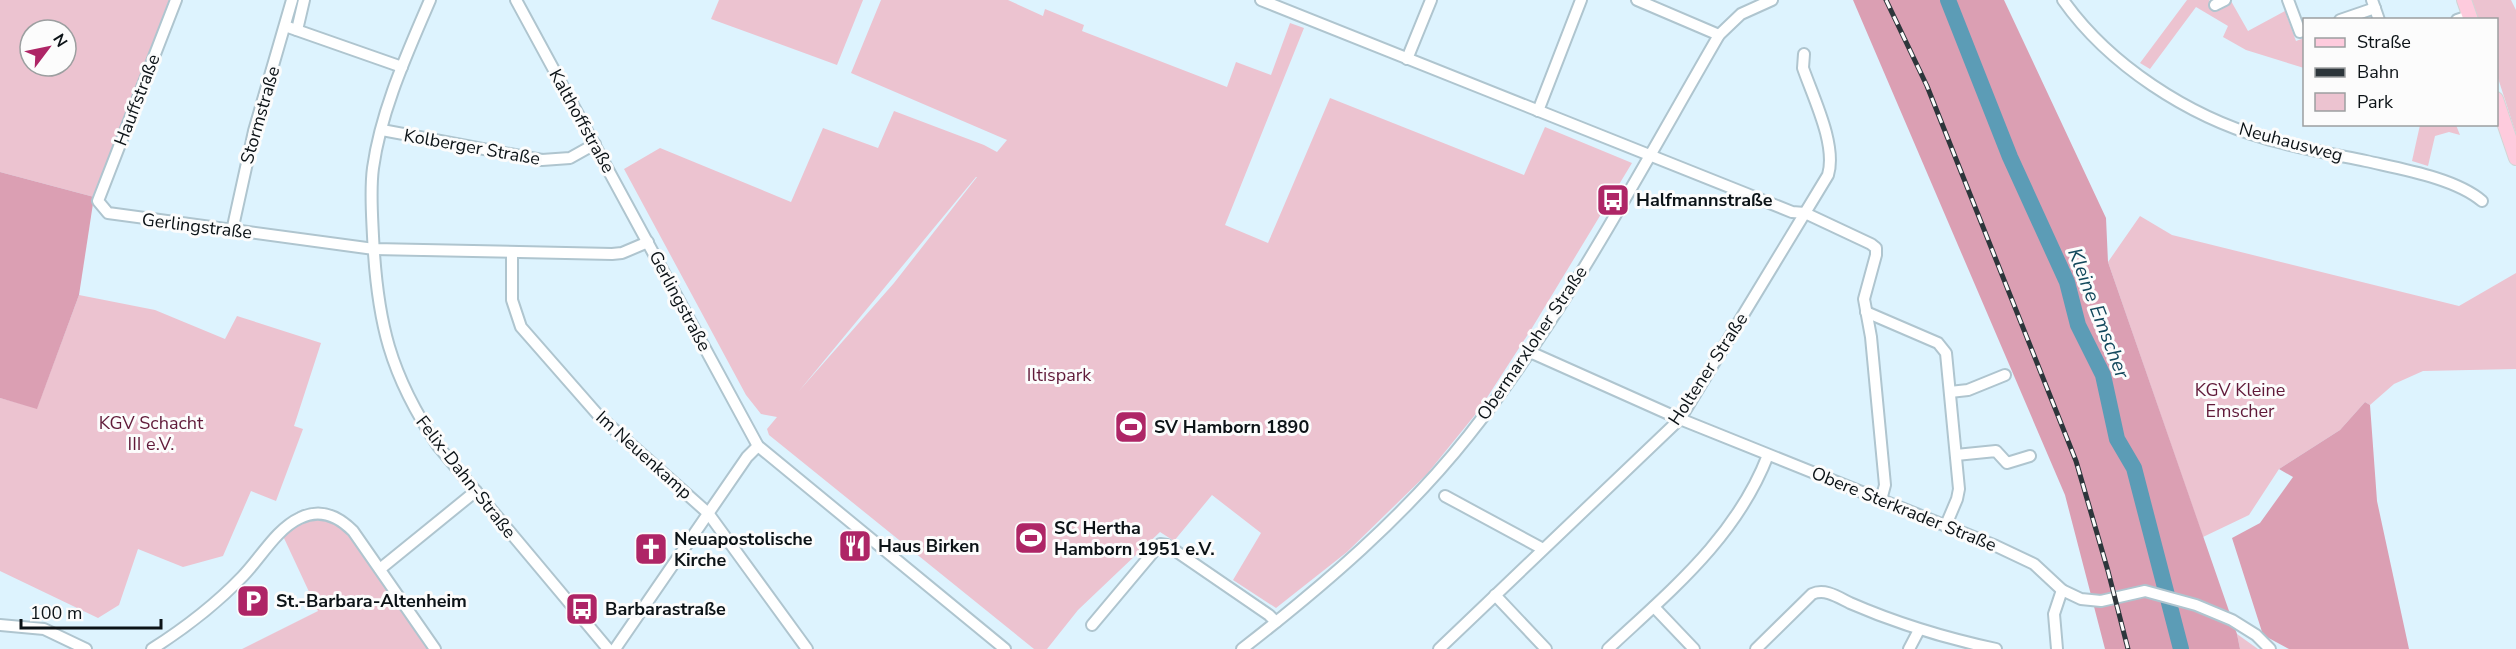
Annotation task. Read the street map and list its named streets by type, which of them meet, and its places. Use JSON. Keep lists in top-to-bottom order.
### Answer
{
  "streets": {
    "street": [
      "Hauffstraße",
      "Stormstraße",
      "Kalthoffstraße",
      "Neuhausweg",
      "Kolberger Straße",
      "Gerlingstraße",
      "Obermarxloher Straße",
      "Holtener Straße",
      "Im Neuenkamp",
      "Felix-Dahn-Straße",
      "Obere Sterkrader Straße"
    ]
  },
  "crossings": [
    ["Hauffstraße", "Gerlingstraße"],
    ["Stormstraße", "Gerlingstraße"],
    ["Kalthoffstraße", "Kolberger Straße"],
    ["Kalthoffstraße", "Gerlingstraße"],
    ["Kolberger Straße", "Felix-Dahn-Straße"],
    ["Gerlingstraße", "Im Neuenkamp"],
    ["Gerlingstraße", "Felix-Dahn-Straße"],
    ["Obermarxloher Straße", "Obere Sterkrader Straße"],
    ["Holtener Straße", "Obere Sterkrader Straße"]
  ],
  "water": ["Kleine Emscher"],
  "parks": ["Iltispark", "KGV Kleine Emscher", "KGV Schacht III e.V."],
  "places": {
    "bus stop": ["Halfmannstraße", "Barbarastraße"],
    "sports": ["SV Hamborn 1890", "SC Hertha Hamborn 1951 e.V."],
    "restaurant": ["Haus Birken"],
    "church": ["Neuapostolische Kirche"],
    "parking": ["St.-Barbara-Altenheim"]
  },
  "legend": ["Straße", "Bahn", "Park"],
  "scale_bar": "100 m",
  "north": "top right"
}
